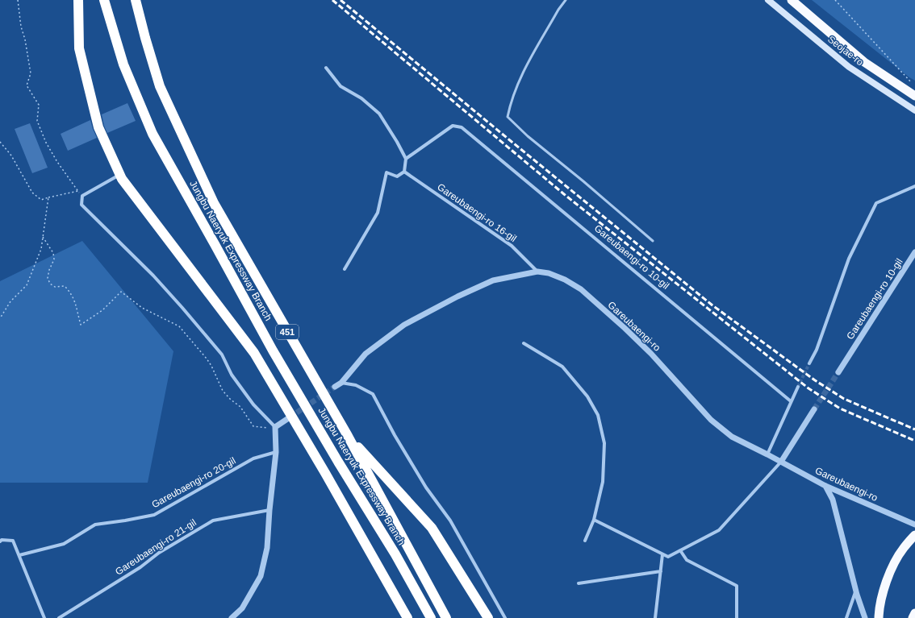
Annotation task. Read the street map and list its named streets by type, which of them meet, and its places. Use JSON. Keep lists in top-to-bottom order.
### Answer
{
  "streets": {
    "highway": ["Jungbu Naeryuk Expressway Branch", "451"],
    "main road": ["Seojae-ro"],
    "street": [
      "Gareubaengi-ro 16-gil",
      "Gareubaengi-ro 10-gil",
      "Gareubaengi-ro",
      "Gareubaengi-ro 20-gil",
      "Gareubaengi-ro 21-gil"
    ]
  },
  "crossings": [
    ["Gareubaengi-ro 16-gil", "Gareubaengi-ro"]
  ]
}
